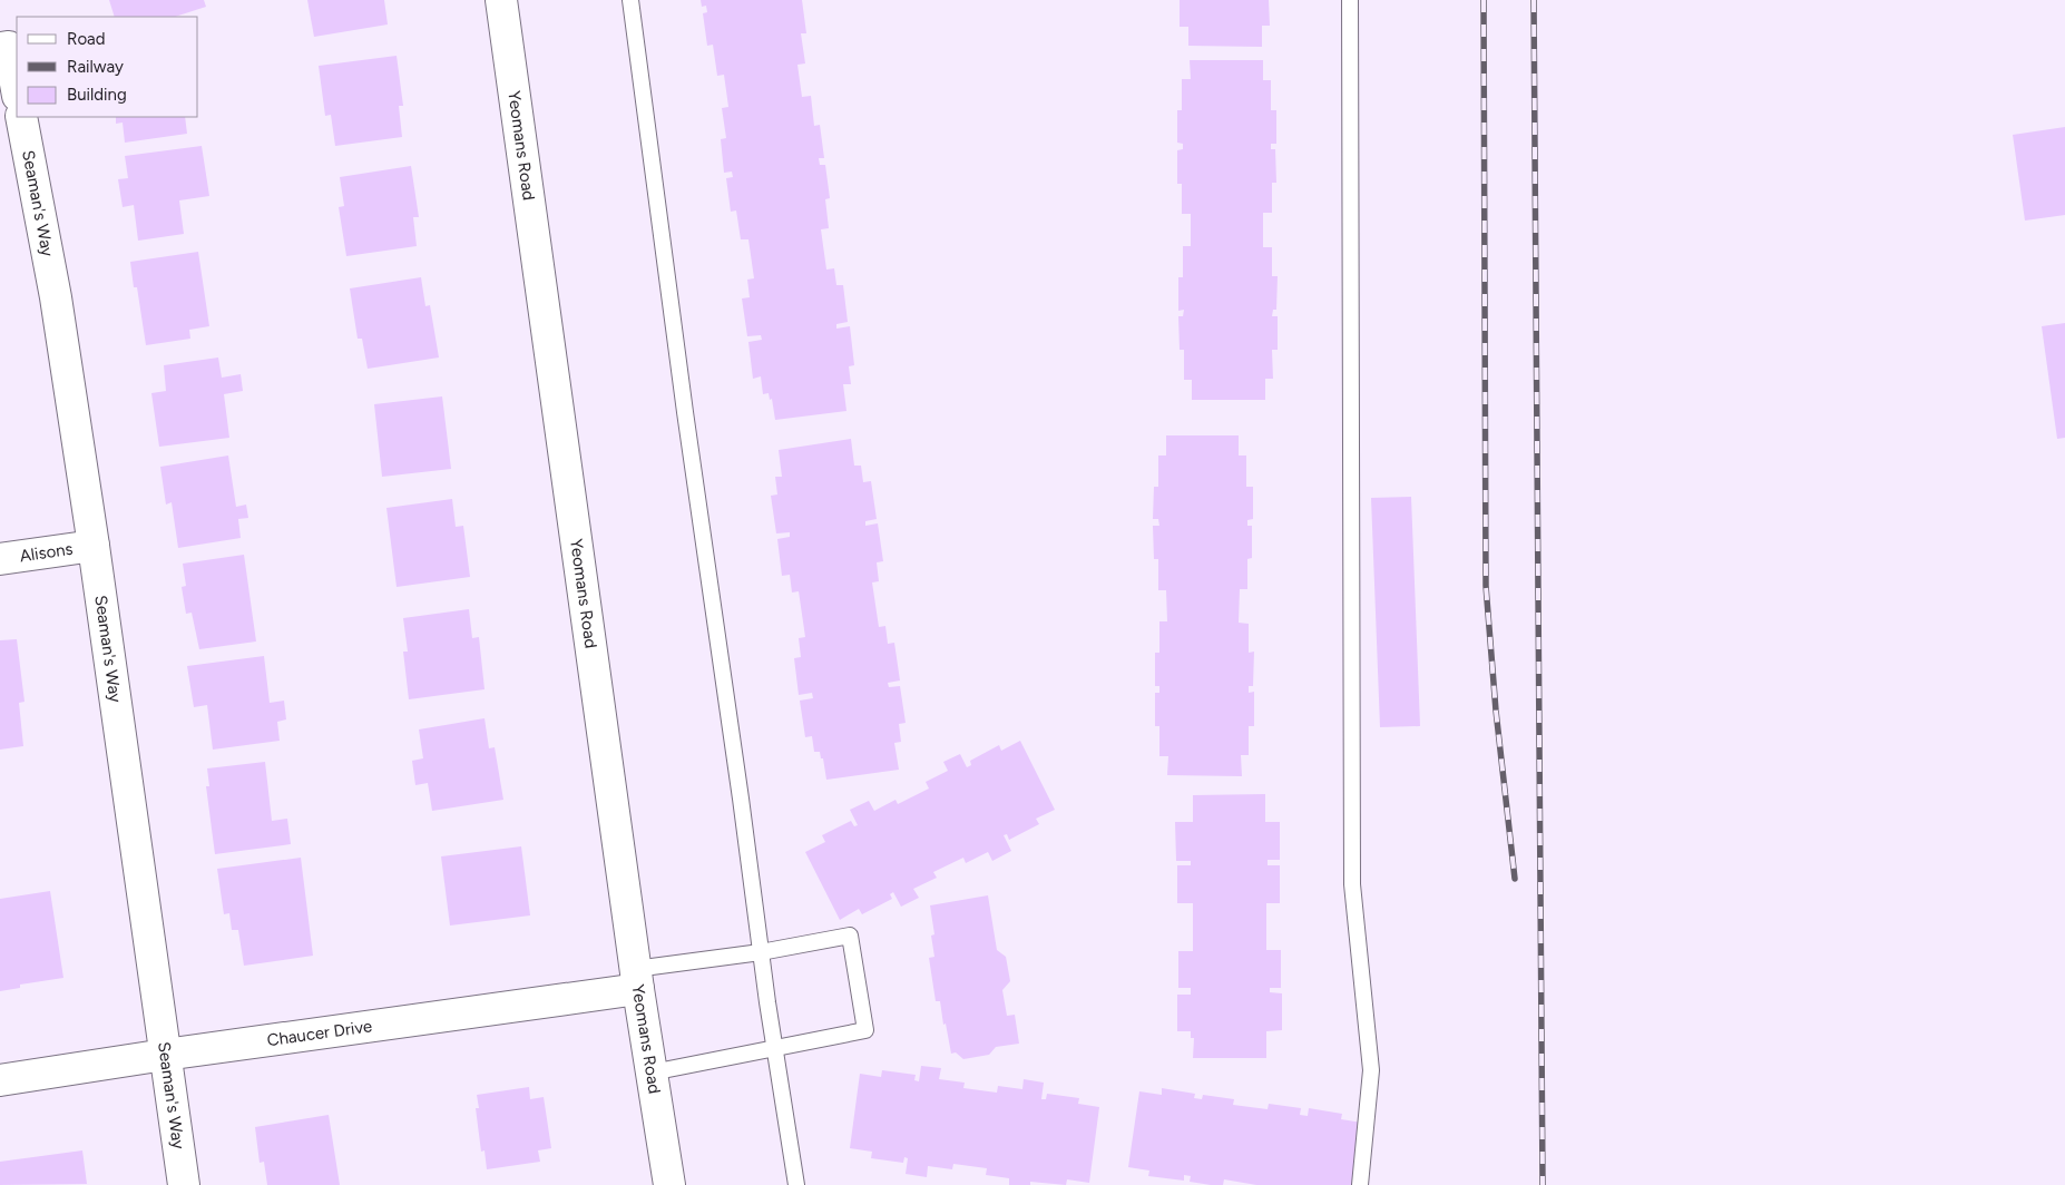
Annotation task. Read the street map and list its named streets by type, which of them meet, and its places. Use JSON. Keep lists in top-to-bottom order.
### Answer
{
  "streets": {
    "street": [
      "Yeomans Road",
      "Seaman's Way",
      "Alisons",
      "Chaucer Drive"
    ]
  },
  "crossings": [
    ["Yeomans Road", "Chaucer Drive"],
    ["Seaman's Way", "Alisons"],
    ["Seaman's Way", "Chaucer Drive"]
  ],
  "legend": ["Road", "Railway", "Building"]
}
